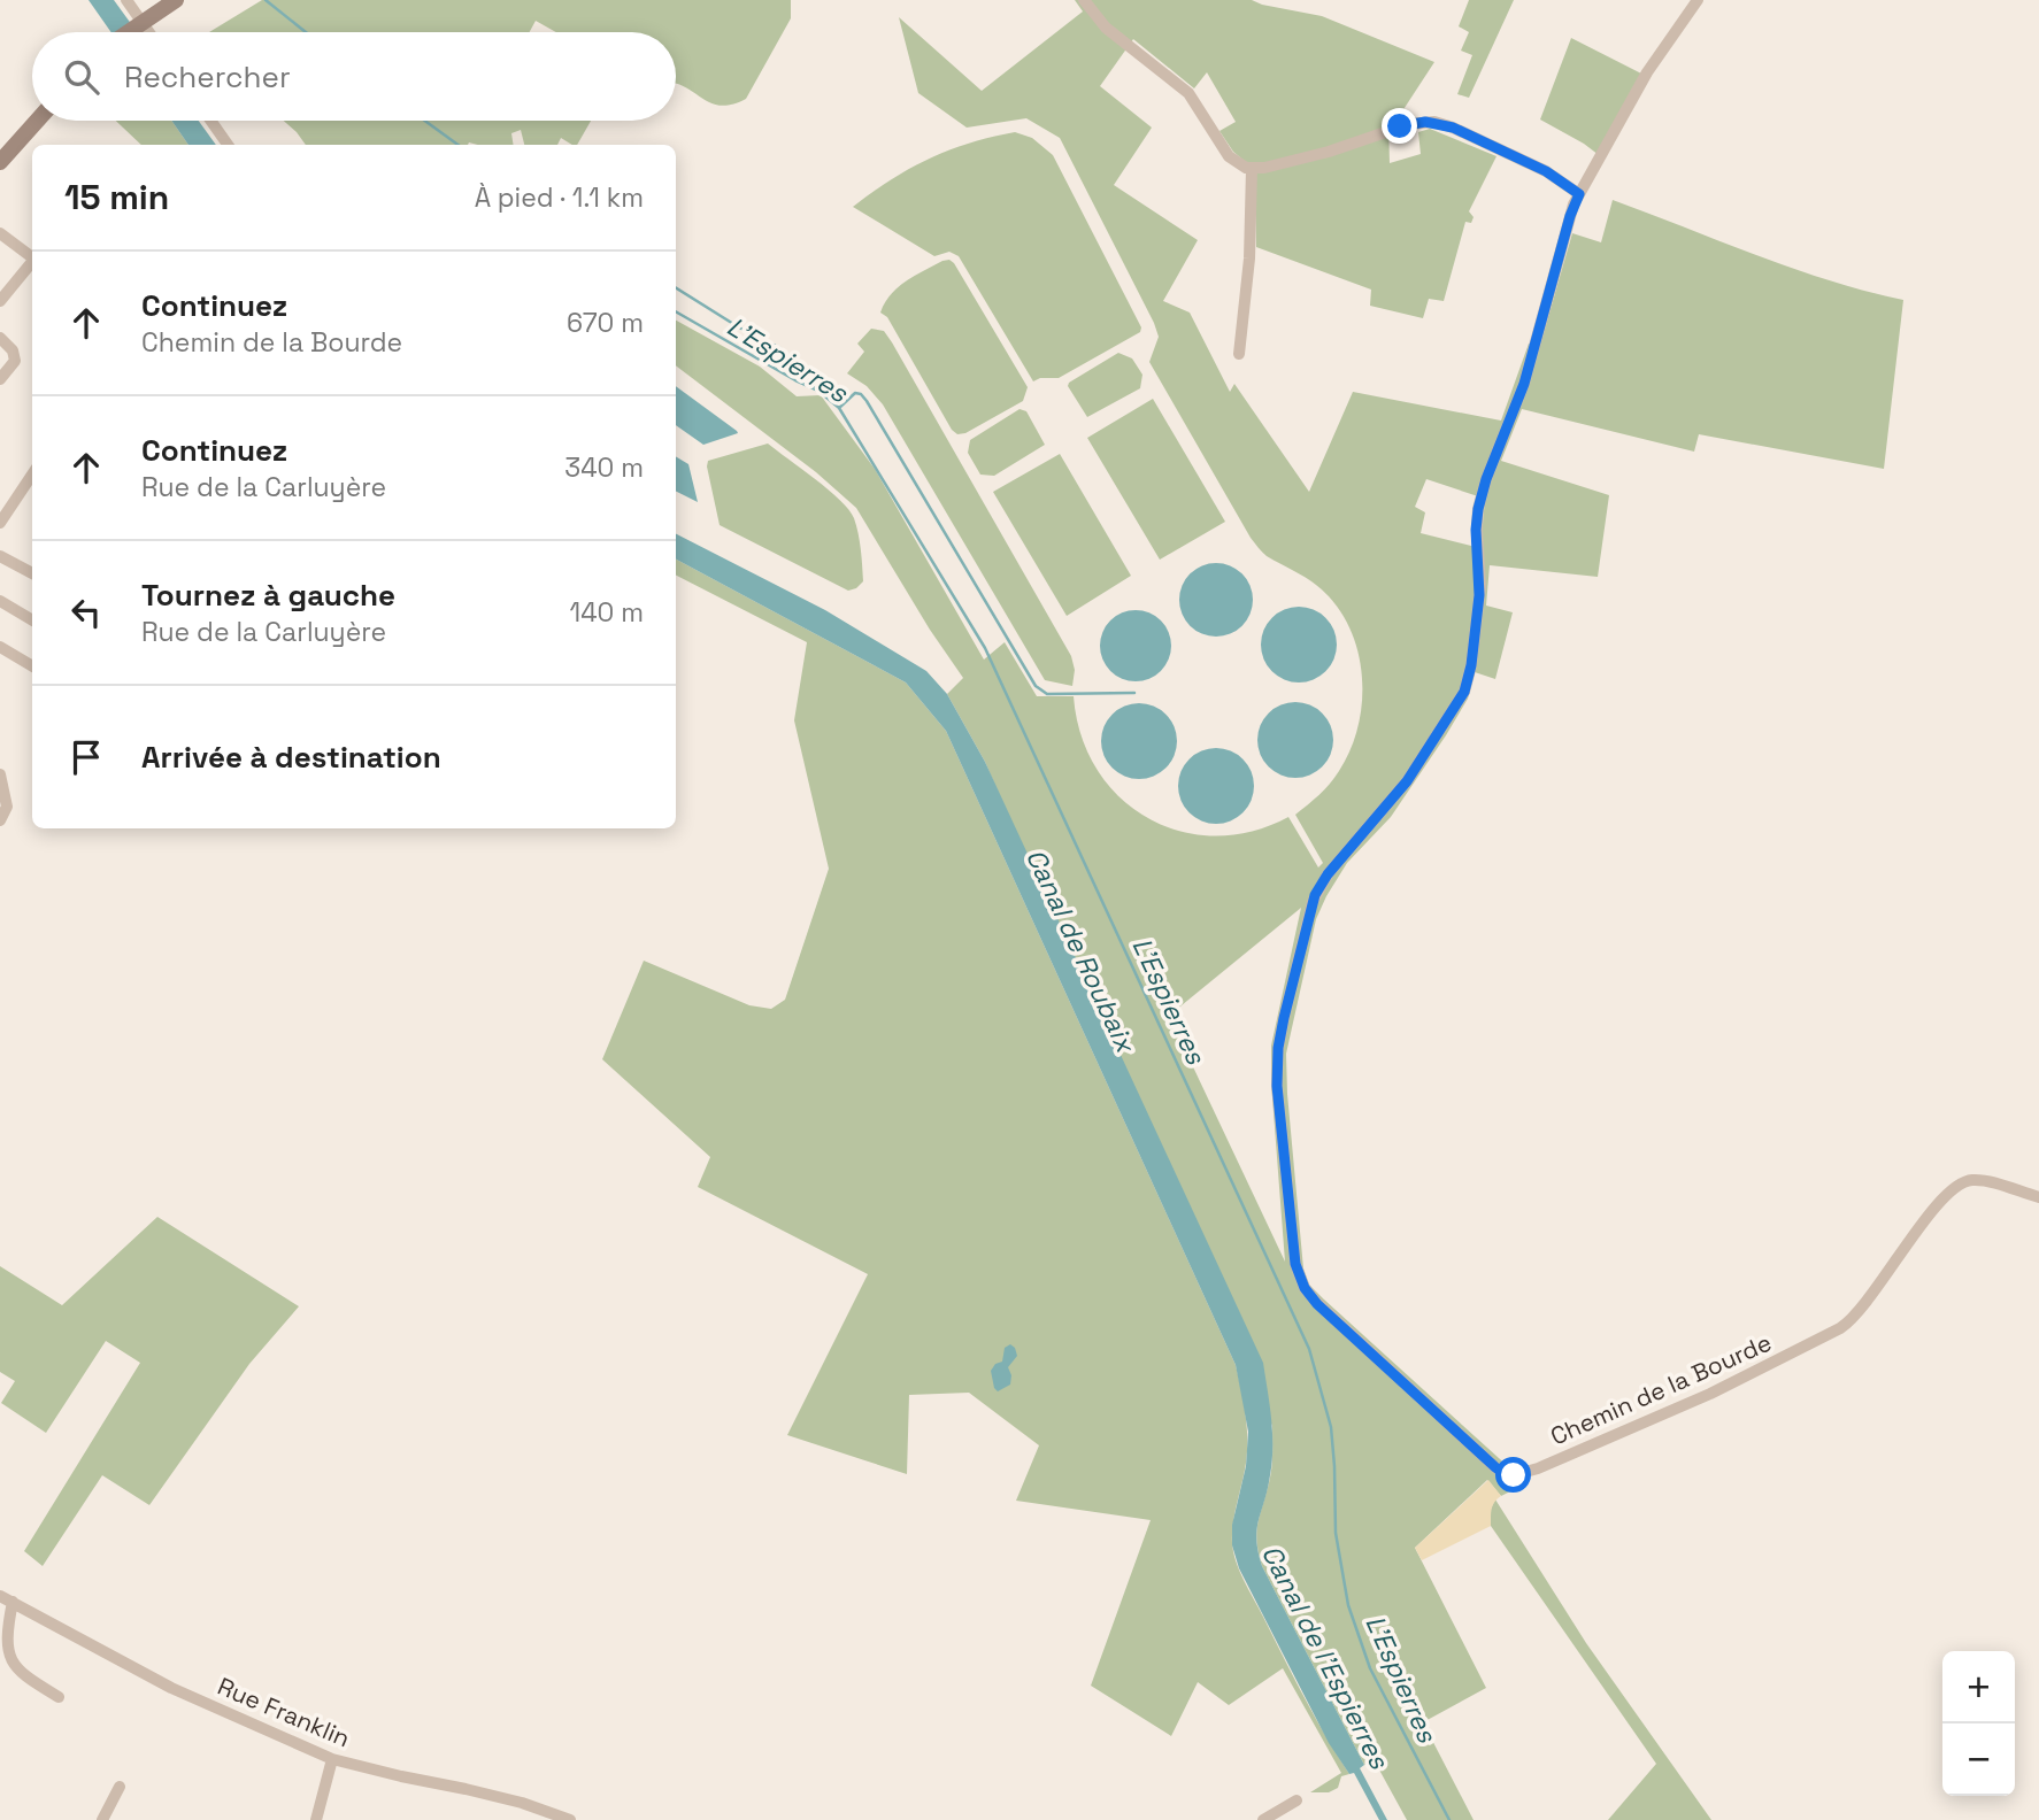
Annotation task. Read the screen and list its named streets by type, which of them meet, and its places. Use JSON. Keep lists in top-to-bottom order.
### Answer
{
  "streets": {
    "street": ["Chemin de la Bourde", "Rue Franklin"]
  },
  "water": ["L'Espierres", "Canal de Roubaix", "Canal de l'Espierres"],
  "page": {
    "search": "Rechercher",
    "heading": ["15 min", "À pied · 1.1 km"],
    "list": [
      ["Continuez", "Chemin de la Bourde", "670 m"],
      ["Continuez", "Rue de la Carluyère", "340 m"],
      ["Tournez à gauche", "Rue de la Carluyère", "140 m"],
      "Arrivée à destination"
    ],
    "map_buttons": ["+", "−"]
  }
}
